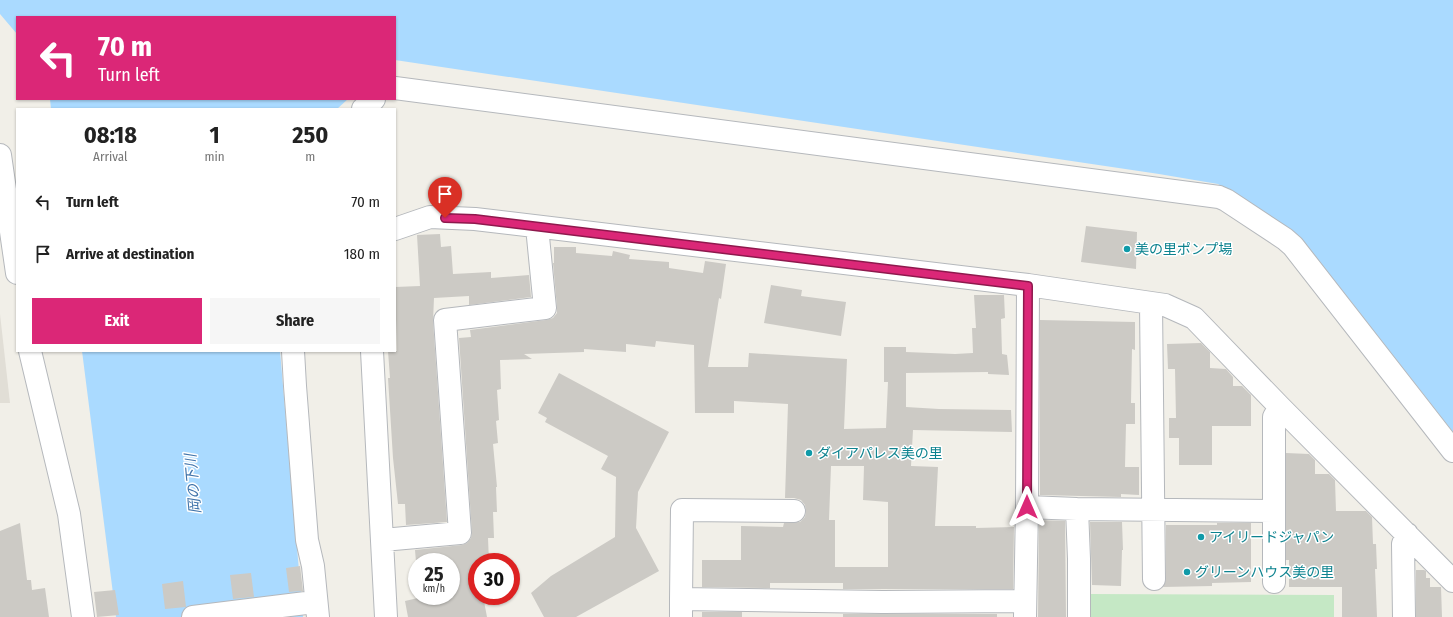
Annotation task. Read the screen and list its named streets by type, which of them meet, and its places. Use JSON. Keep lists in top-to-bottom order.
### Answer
{
  "water": ["岡の下川"],
  "places": [
    "美の里ポンプ場",
    "ダイアパレス美の里",
    "アイリードジャパン",
    "グリーンハウス美の里"
  ],
  "page": {
    "turn": ["70 m", "Turn left"],
    "eta": [
      "08:18",
      "Arrival",
      "1",
      "min",
      "250",
      "m"
    ],
    "list": [
      {
        "name": "Turn left",
        "value": "70 m"
      },
      {
        "name": "Arrive at destination",
        "value": "180 m"
      }
    ],
    "buttons": ["Exit", "Share"],
    "speed": "25 km/h",
    "limit": "30"
  }
}
